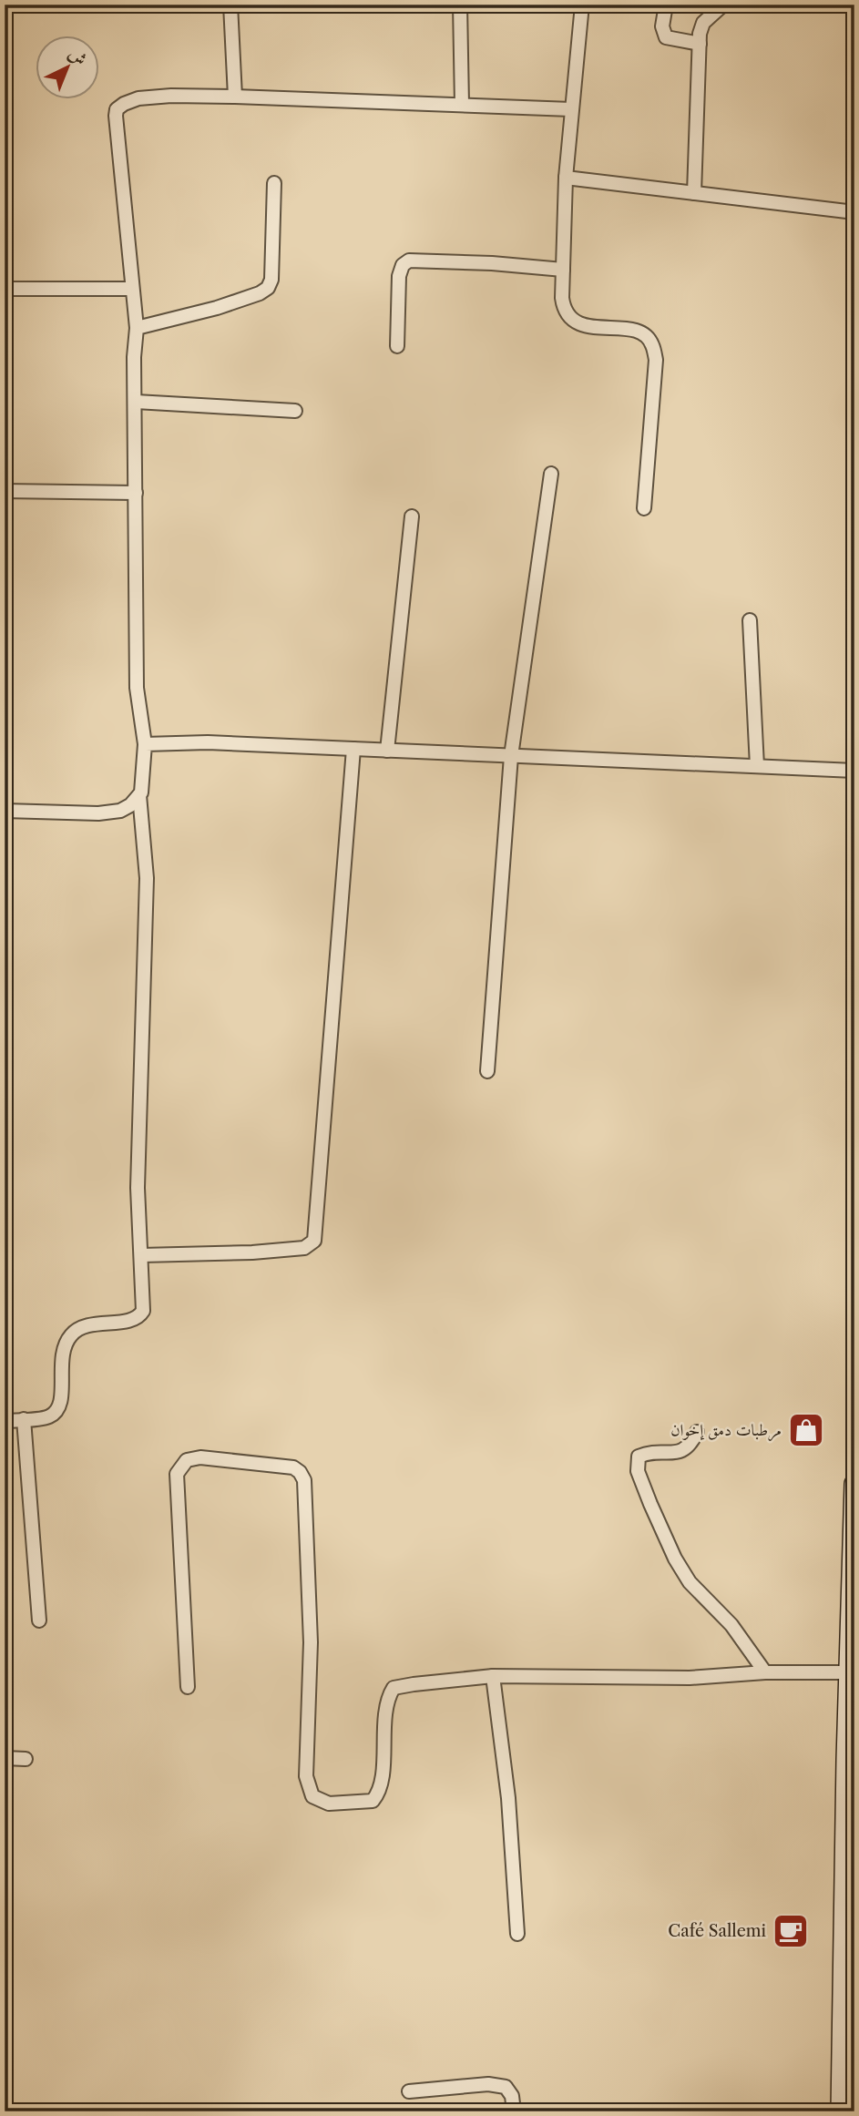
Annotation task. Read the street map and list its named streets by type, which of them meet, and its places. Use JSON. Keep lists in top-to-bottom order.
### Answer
{
  "places": {
    "shop": ["مرطبات دمق إخوان"],
    "cafe": ["Café Sallemi"]
  },
  "north": "top right"
}
